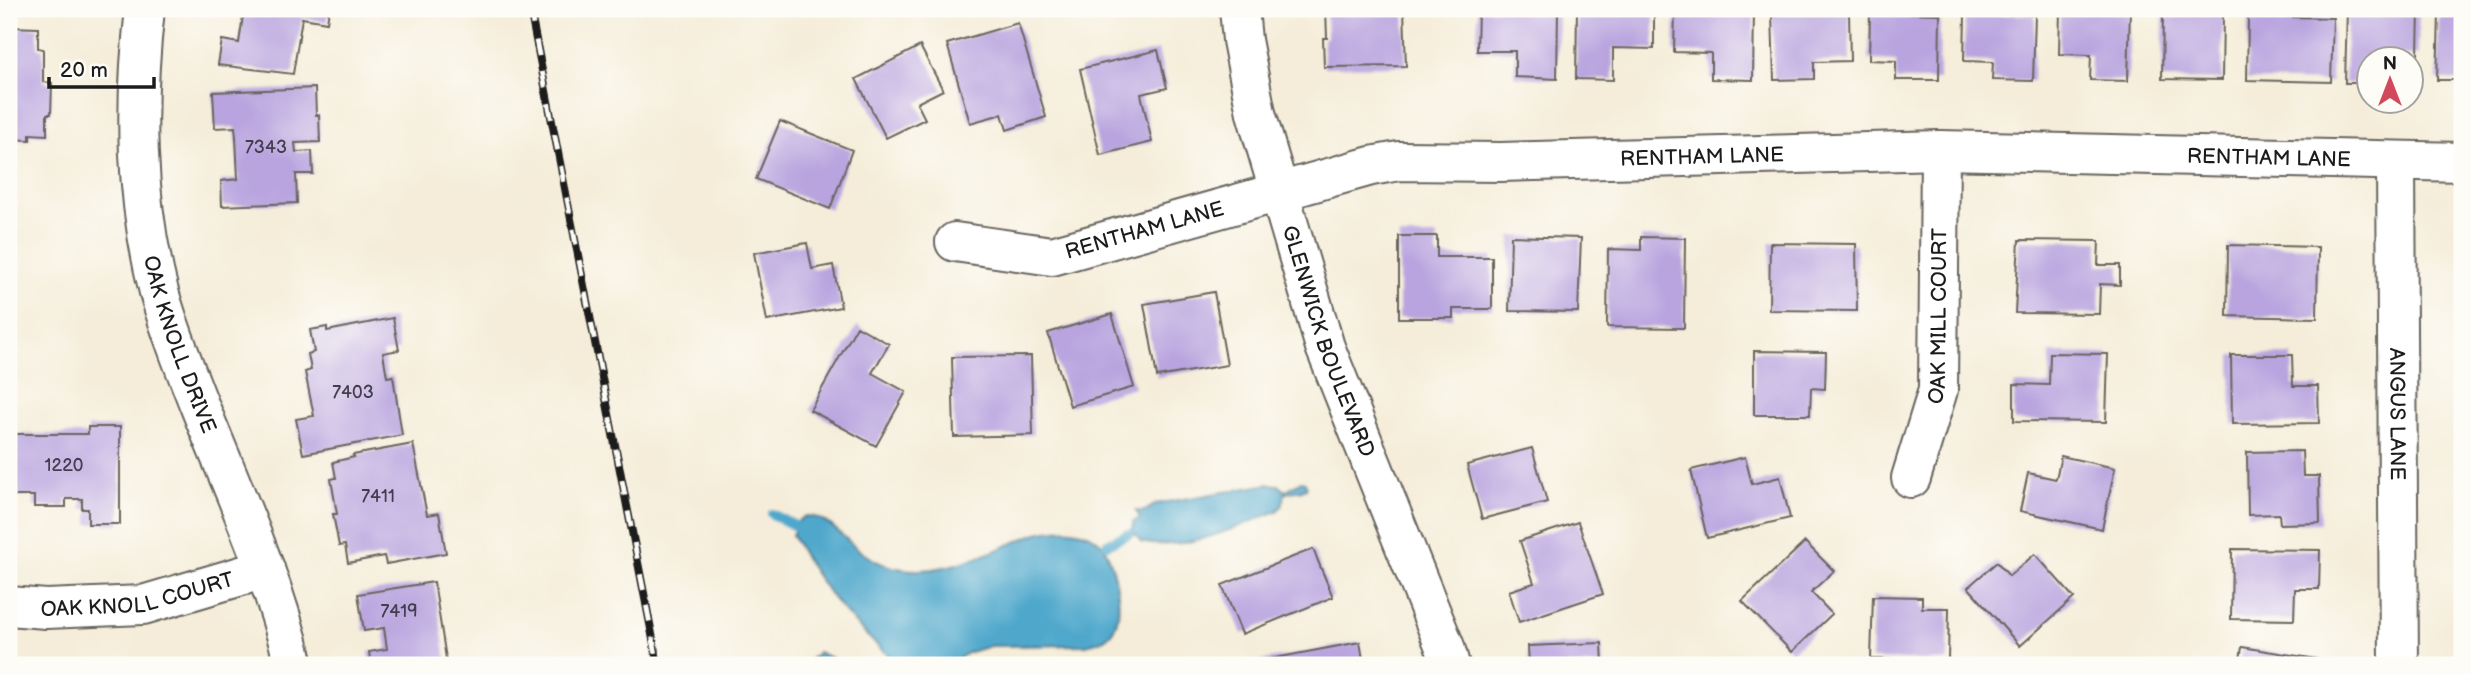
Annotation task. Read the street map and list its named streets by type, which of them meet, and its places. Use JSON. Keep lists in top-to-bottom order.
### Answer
{
  "streets": {
    "street": [
      "RENTHAM LANE",
      "OAK MILL COURT",
      "GLENWICK BOULEVARD",
      "OAK KNOLL DRIVE",
      "ANGUS LANE",
      "OAK KNOLL COURT"
    ]
  },
  "crossings": [
    ["RENTHAM LANE", "OAK MILL COURT"],
    ["RENTHAM LANE", "GLENWICK BOULEVARD"],
    ["RENTHAM LANE", "ANGUS LANE"],
    ["OAK KNOLL DRIVE", "OAK KNOLL COURT"]
  ],
  "house_numbers": [
    "7343",
    "7403",
    "1220",
    "7411",
    "7419"
  ],
  "scale_bar": "20 m",
  "north": "top"
}
